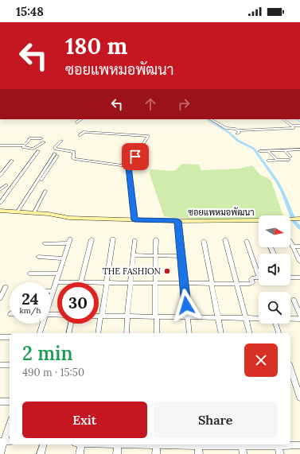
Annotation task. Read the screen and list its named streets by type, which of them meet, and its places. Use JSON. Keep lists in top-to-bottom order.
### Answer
{
  "streets": {
    "street": ["ซอยแพหมอพัฒนา"]
  },
  "places": ["THE FASHION"],
  "north": "right",
  "page": {
    "status": "15:48",
    "turn": ["180 m", "ซอยแพหมอพัฒนา"],
    "speed": "24 km/h",
    "limit": "30",
    "heading": ["2 min", "490 m · 15:50"],
    "buttons": ["Exit", "Share"]
  }
}
